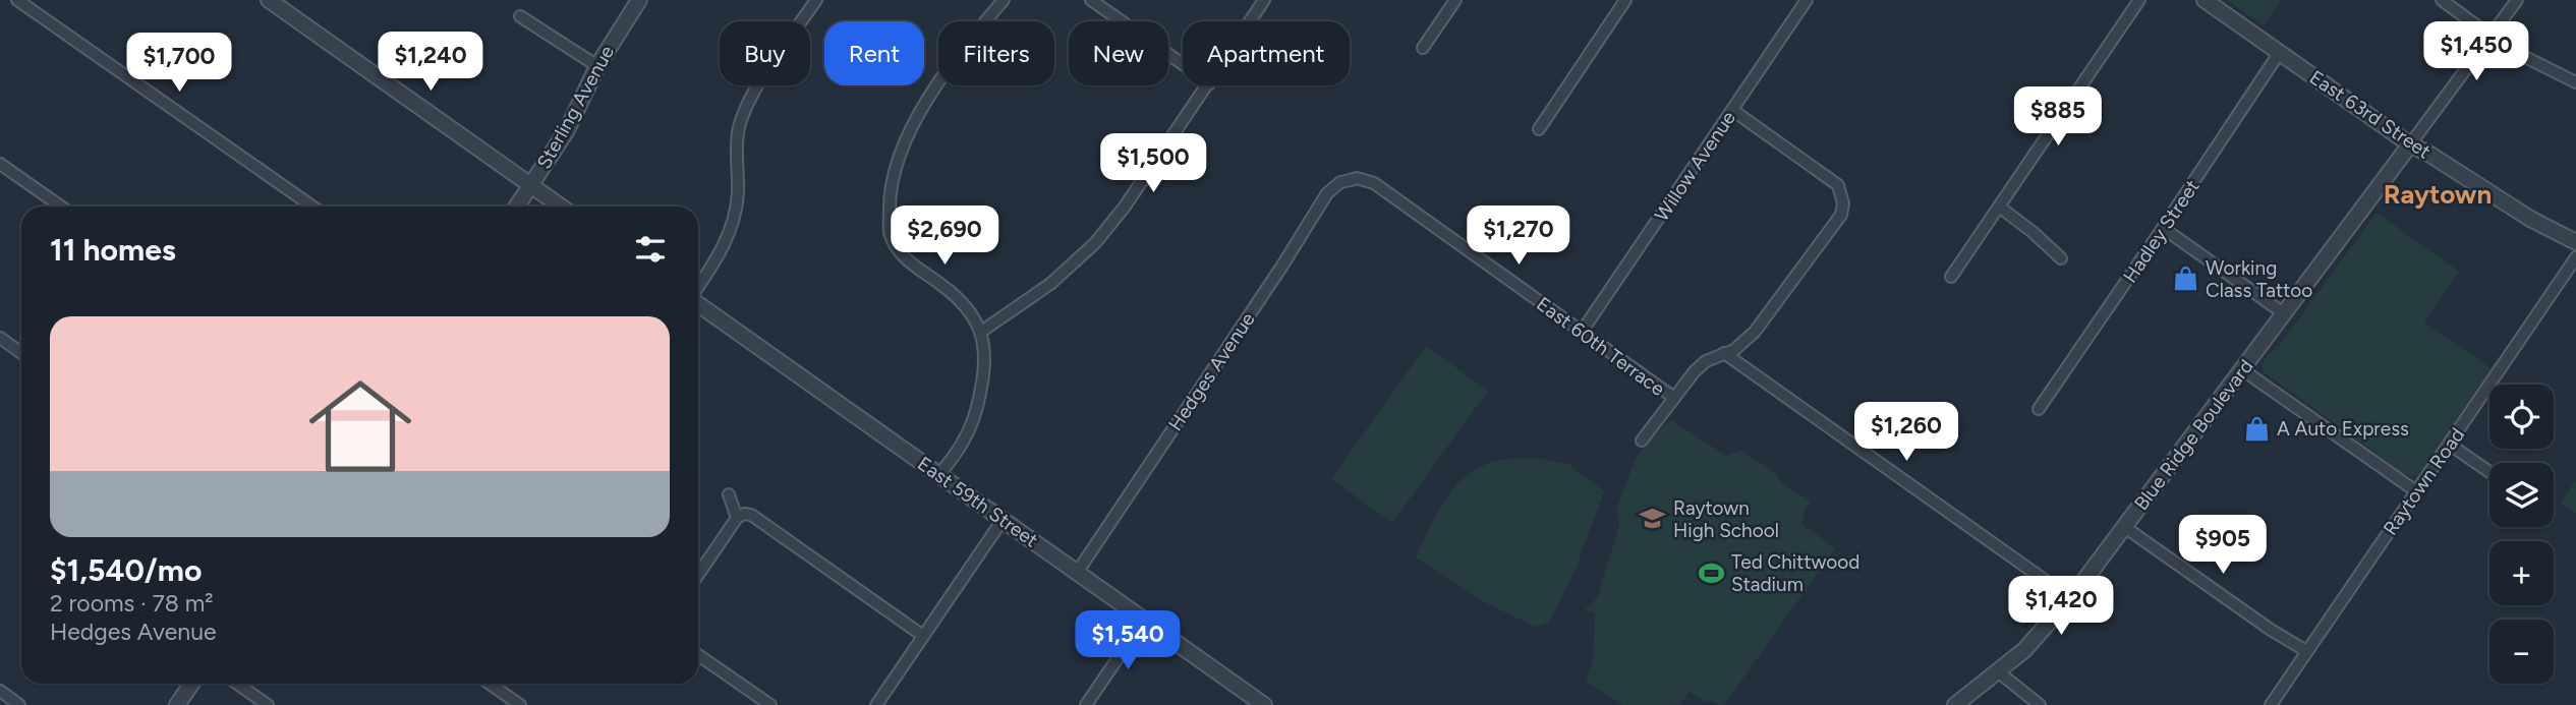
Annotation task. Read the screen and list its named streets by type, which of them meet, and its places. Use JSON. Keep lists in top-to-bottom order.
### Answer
{
  "streets": {
    "street": [
      "Sterling Avenue",
      "East 63rd Street",
      "Willow Avenue",
      "Hadley Street",
      "East 60th Terrace",
      "Hedges Avenue",
      "Blue Ridge Boulevard",
      "Raytown Road",
      "East 59th Street"
    ]
  },
  "crossings": [
    ["East 63rd Street", "Hadley Street"],
    ["East 63rd Street", "Blue Ridge Boulevard"],
    ["Willow Avenue", "East 60th Terrace"],
    ["East 60th Terrace", "Hedges Avenue"],
    ["Hedges Avenue", "East 59th Street"]
  ],
  "districts": ["Raytown"],
  "places": {
    "shop": ["Working Class Tattoo", "A Auto Express"],
    "school or university": ["Raytown High School"],
    "sports": ["Ted Chittwood Stadium"]
  },
  "page": {
    "price": [
      "$1,450",
      "$1,240",
      "$1,700",
      "$885",
      "$1,500",
      "$2,690",
      "$1,270",
      "$1,260",
      "$905",
      "$1,420",
      "$1,540"
    ],
    "chip": [
      "Buy",
      "Rent",
      "Filters",
      "New",
      "Apartment"
    ],
    "heading": "11 homes",
    "list": [
      {
        "name": "$1,540/mo",
        "note": "2 rooms · 78 m² · Hedges Avenue"
      }
    ],
    "map_buttons": ["+", "−"]
  }
}
